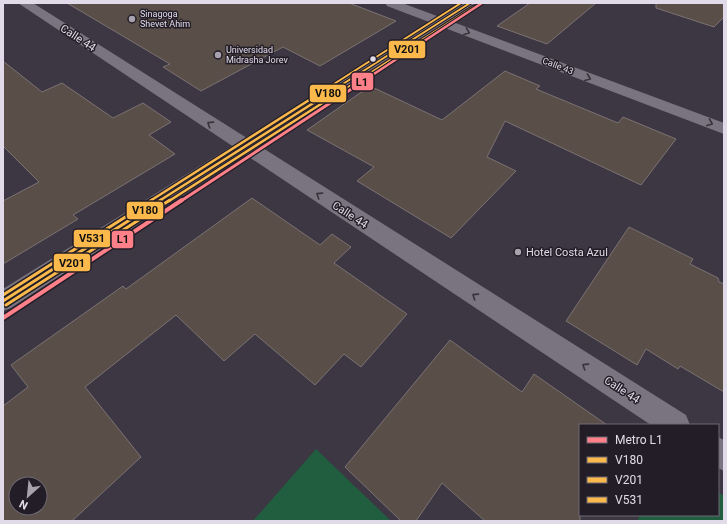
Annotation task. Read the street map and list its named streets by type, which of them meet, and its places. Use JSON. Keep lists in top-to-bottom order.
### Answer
{
  "streets": {
    "street": ["Calle 44", "Calle 43"]
  },
  "one_way": ["Calle 44", "Calle 43"],
  "places": ["Sinagoga Shevet Ahim", "Universidad Midrasha Jorev", "Hotel Costa Azul"],
  "lines": [
    "metro line L1",
    "transit line V180",
    "transit line V531",
    "transit line V201"
  ],
  "legend": [
    "Metro L1",
    "V180",
    "V201",
    "V531"
  ],
  "north": "bottom left"
}
